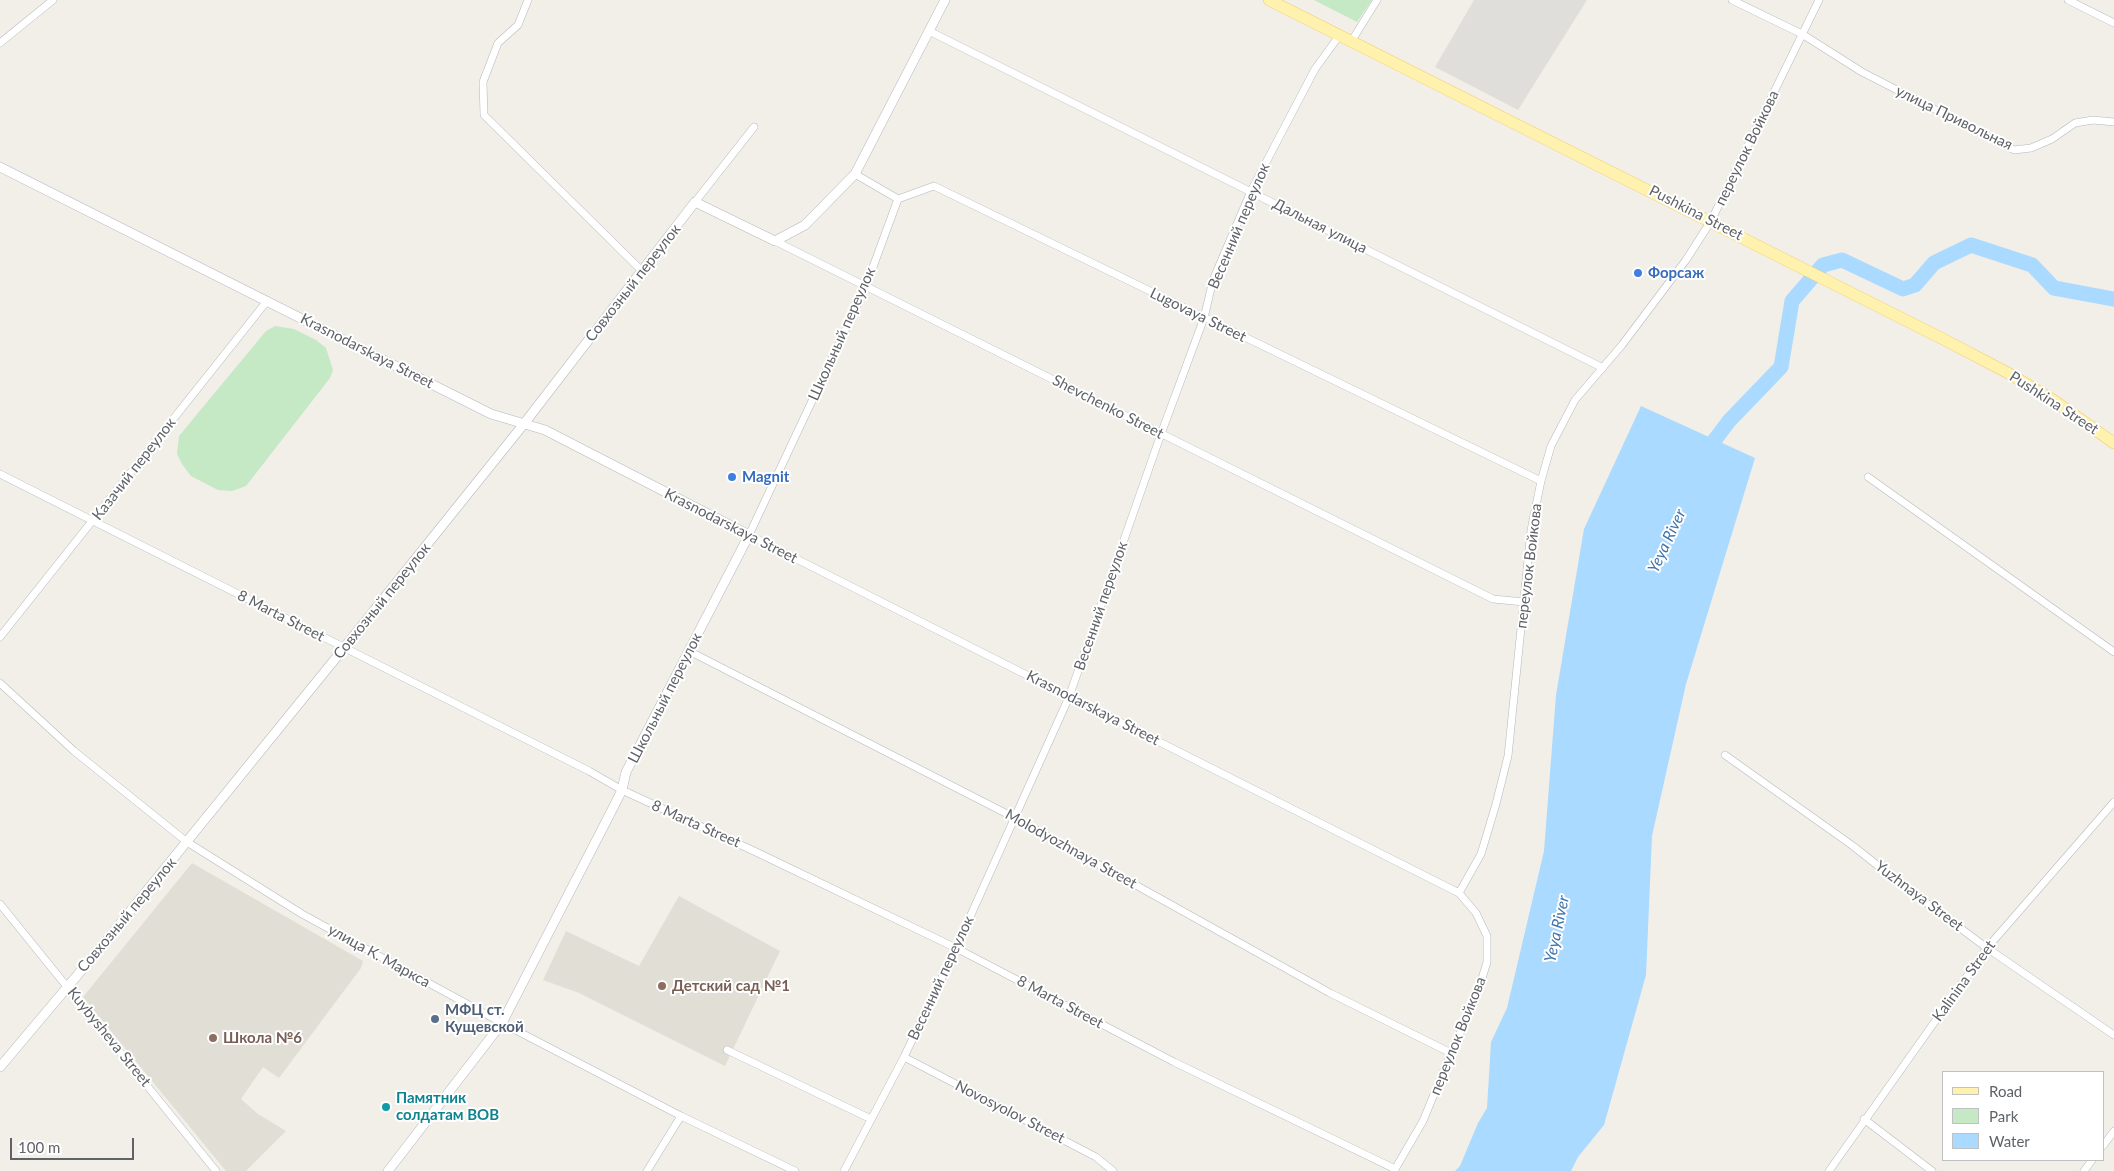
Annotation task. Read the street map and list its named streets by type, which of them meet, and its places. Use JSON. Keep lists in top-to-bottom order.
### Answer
{
  "streets": {
    "main road": ["Pushkina Street"],
    "street": [
      "улица Привольная",
      "переулок Войкова",
      "Весенний переулок",
      "Дальная улица",
      "Совхозный переулок",
      "Lugovaya Street",
      "Школьный переулок",
      "Krasnodarskaya Street",
      "Shevchenko Street",
      "Казачий переулок",
      "8 Marta Street",
      "Molodyozhnaya Street",
      "Yuzhnaya Street",
      "улица К. Маркса",
      "Kalinina Street",
      "Kuybysheva Street",
      "Novosyolov Street"
    ]
  },
  "crossings": [
    ["улица Привольная", "переулок Войкова"],
    ["переулок Войкова", "Pushkina Street"],
    ["переулок Войкова", "Дальная улица"],
    ["переулок Войкова", "Lugovaya Street"],
    ["переулок Войкова", "Krasnodarskaya Street"],
    ["переулок Войкова", "Shevchenko Street"],
    ["переулок Войкова", "8 Marta Street"],
    ["переулок Войкова", "Molodyozhnaya Street"],
    ["Pushkina Street", "Весенний переулок"],
    ["Весенний переулок", "Дальная улица"],
    ["Весенний переулок", "Lugovaya Street"],
    ["Весенний переулок", "Krasnodarskaya Street"],
    ["Весенний переулок", "Shevchenko Street"],
    ["Весенний переулок", "8 Marta Street"],
    ["Весенний переулок", "Molodyozhnaya Street"],
    ["Весенний переулок", "Novosyolov Street"],
    ["Совхозный переулок", "Krasnodarskaya Street"],
    ["Совхозный переулок", "Shevchenko Street"],
    ["Совхозный переулок", "8 Marta Street"],
    ["Совхозный переулок", "улица К. Маркса"],
    ["Совхозный переулок", "Kuybysheva Street"],
    ["Lugovaya Street", "Школьный переулок"],
    ["Школьный переулок", "Krasnodarskaya Street"],
    ["Школьный переулок", "Shevchenko Street"],
    ["Школьный переулок", "8 Marta Street"],
    ["Школьный переулок", "Molodyozhnaya Street"],
    ["Школьный переулок", "улица К. Маркса"],
    ["Krasnodarskaya Street", "Казачий переулок"],
    ["Казачий переулок", "8 Marta Street"],
    ["Yuzhnaya Street", "Kalinina Street"]
  ],
  "water": ["Yeya River"],
  "places": [
    "Форсаж",
    "Magnit",
    "Детский сад №1",
    "МФЦ ст. Кущевской",
    "Школа №6",
    "Памятник солдатам ВОВ"
  ],
  "legend": ["Road", "Park", "Water"],
  "scale_bar": "100 m"
}
